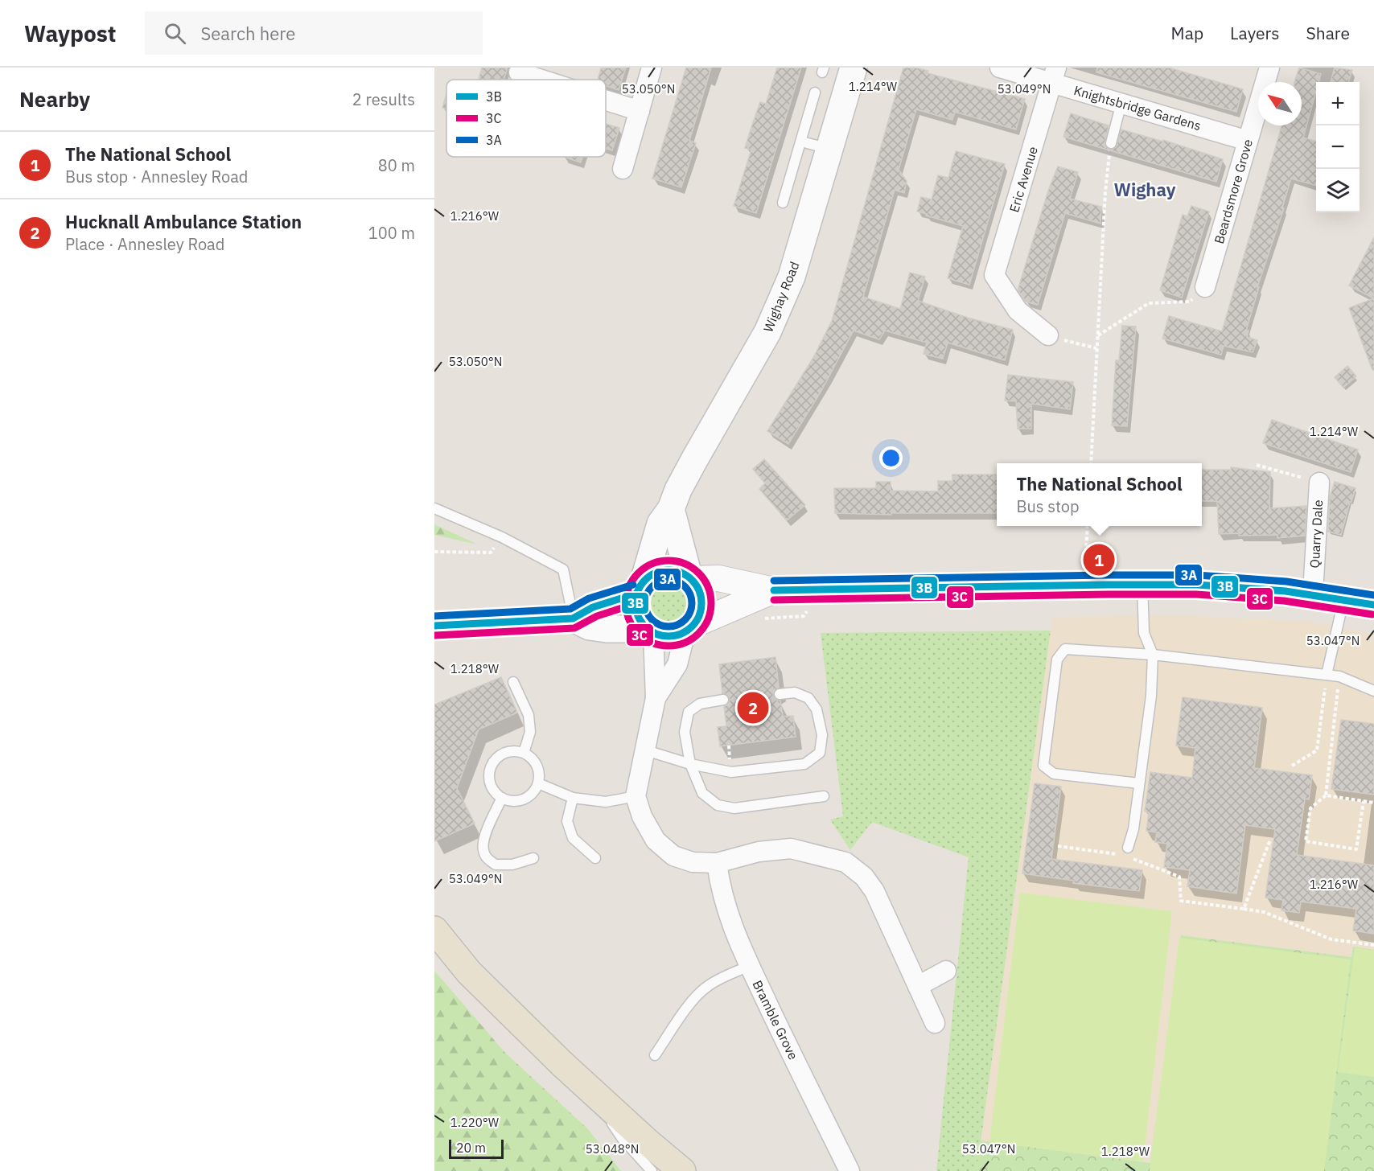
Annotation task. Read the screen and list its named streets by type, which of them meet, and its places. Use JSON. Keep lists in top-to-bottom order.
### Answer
{
  "streets": {
    "main road": ["Wighay Road"],
    "street": [
      "Knightsbridge Gardens",
      "Eric Avenue",
      "Beardsmore Grove",
      "Quarry Dale",
      "Bramble Grove"
    ]
  },
  "crossings": [
    ["Knightsbridge Gardens", "Eric Avenue"],
    ["Knightsbridge Gardens", "Beardsmore Grove"]
  ],
  "districts": ["Wighay"],
  "lines": ["transit line 3C", "transit line 3B", "transit line 3A"],
  "legend": ["3B", "3C", "3A"],
  "scale_bar": "20 m",
  "north": "top left",
  "page": {
    "header": "Waypost",
    "search": "Search here",
    "nav": ["Map", "Layers", "Share"],
    "heading": ["Nearby", "2 results"],
    "map_buttons": ["+", "−"],
    "list": [
      {
        "mark": "1",
        "name": "The National School",
        "note": "Bus stop · Annesley Road",
        "value": "80 m"
      },
      {
        "mark": "2",
        "name": "Hucknall Ambulance Station",
        "note": "Place · Annesley Road",
        "value": "100 m"
      }
    ],
    "popup": ["The National School", "Bus stop"],
    "pins": ["1", "2"],
    "scale": "20 m"
  },
  "coordinates": [
    "1.214°W",
    "53.050°N",
    "53.049°N",
    "1.216°W",
    "53.047°N",
    "1.218°W",
    "1.220°W",
    "53.048°N"
  ]
}
